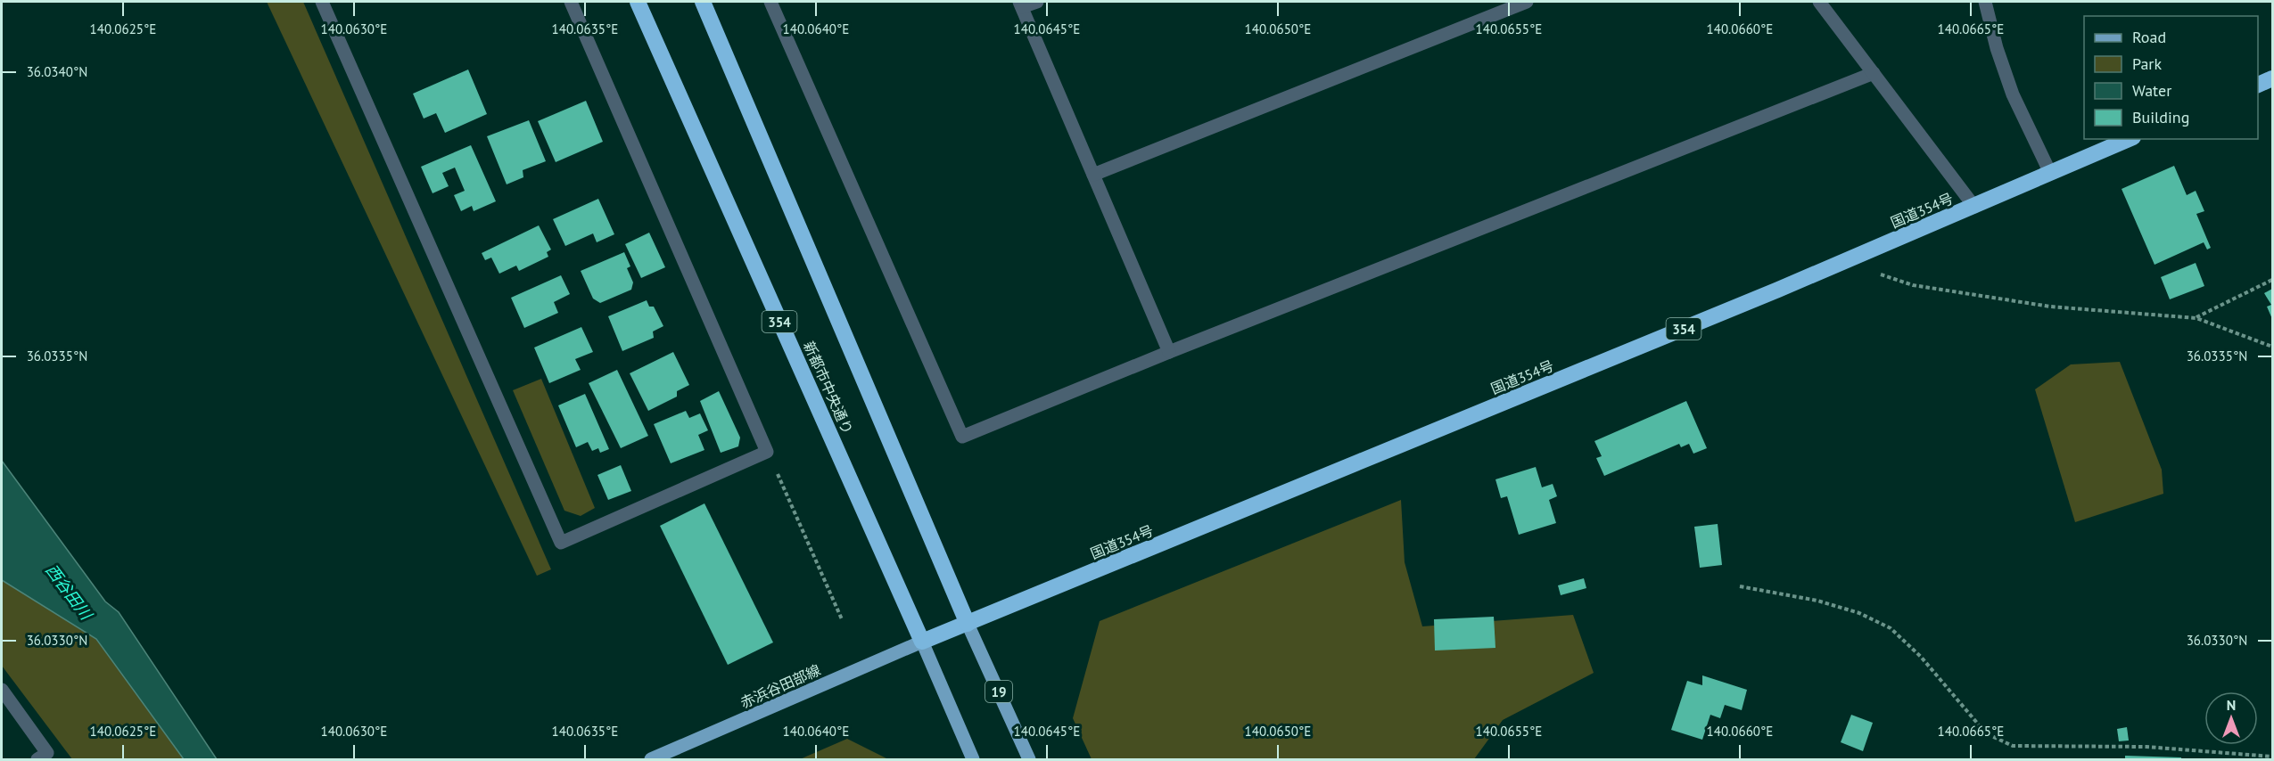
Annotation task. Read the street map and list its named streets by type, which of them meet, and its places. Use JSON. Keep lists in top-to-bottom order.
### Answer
{
  "streets": {
    "highway": ["国道354号", "354", "新都市中央通り"],
    "main road": ["赤浜谷田部線", "19"]
  },
  "crossings": [
    ["国道354号", "新都市中央通り"],
    ["国道354号", "赤浜谷田部線"],
    ["国道354号", "19"],
    ["新都市中央通り", "赤浜谷田部線"]
  ],
  "water": ["西谷田川"],
  "legend": [
    "Road",
    "Park",
    "Water",
    "Building"
  ],
  "north": "top",
  "coordinates": [
    "140.0625°E",
    "140.0630°E",
    "140.0635°E",
    "140.0640°E",
    "140.0645°E",
    "140.0650°E",
    "140.0655°E",
    "140.0660°E",
    "140.0665°E",
    "36.0340°N",
    "36.0335°N",
    "36.0330°N"
  ]
}
